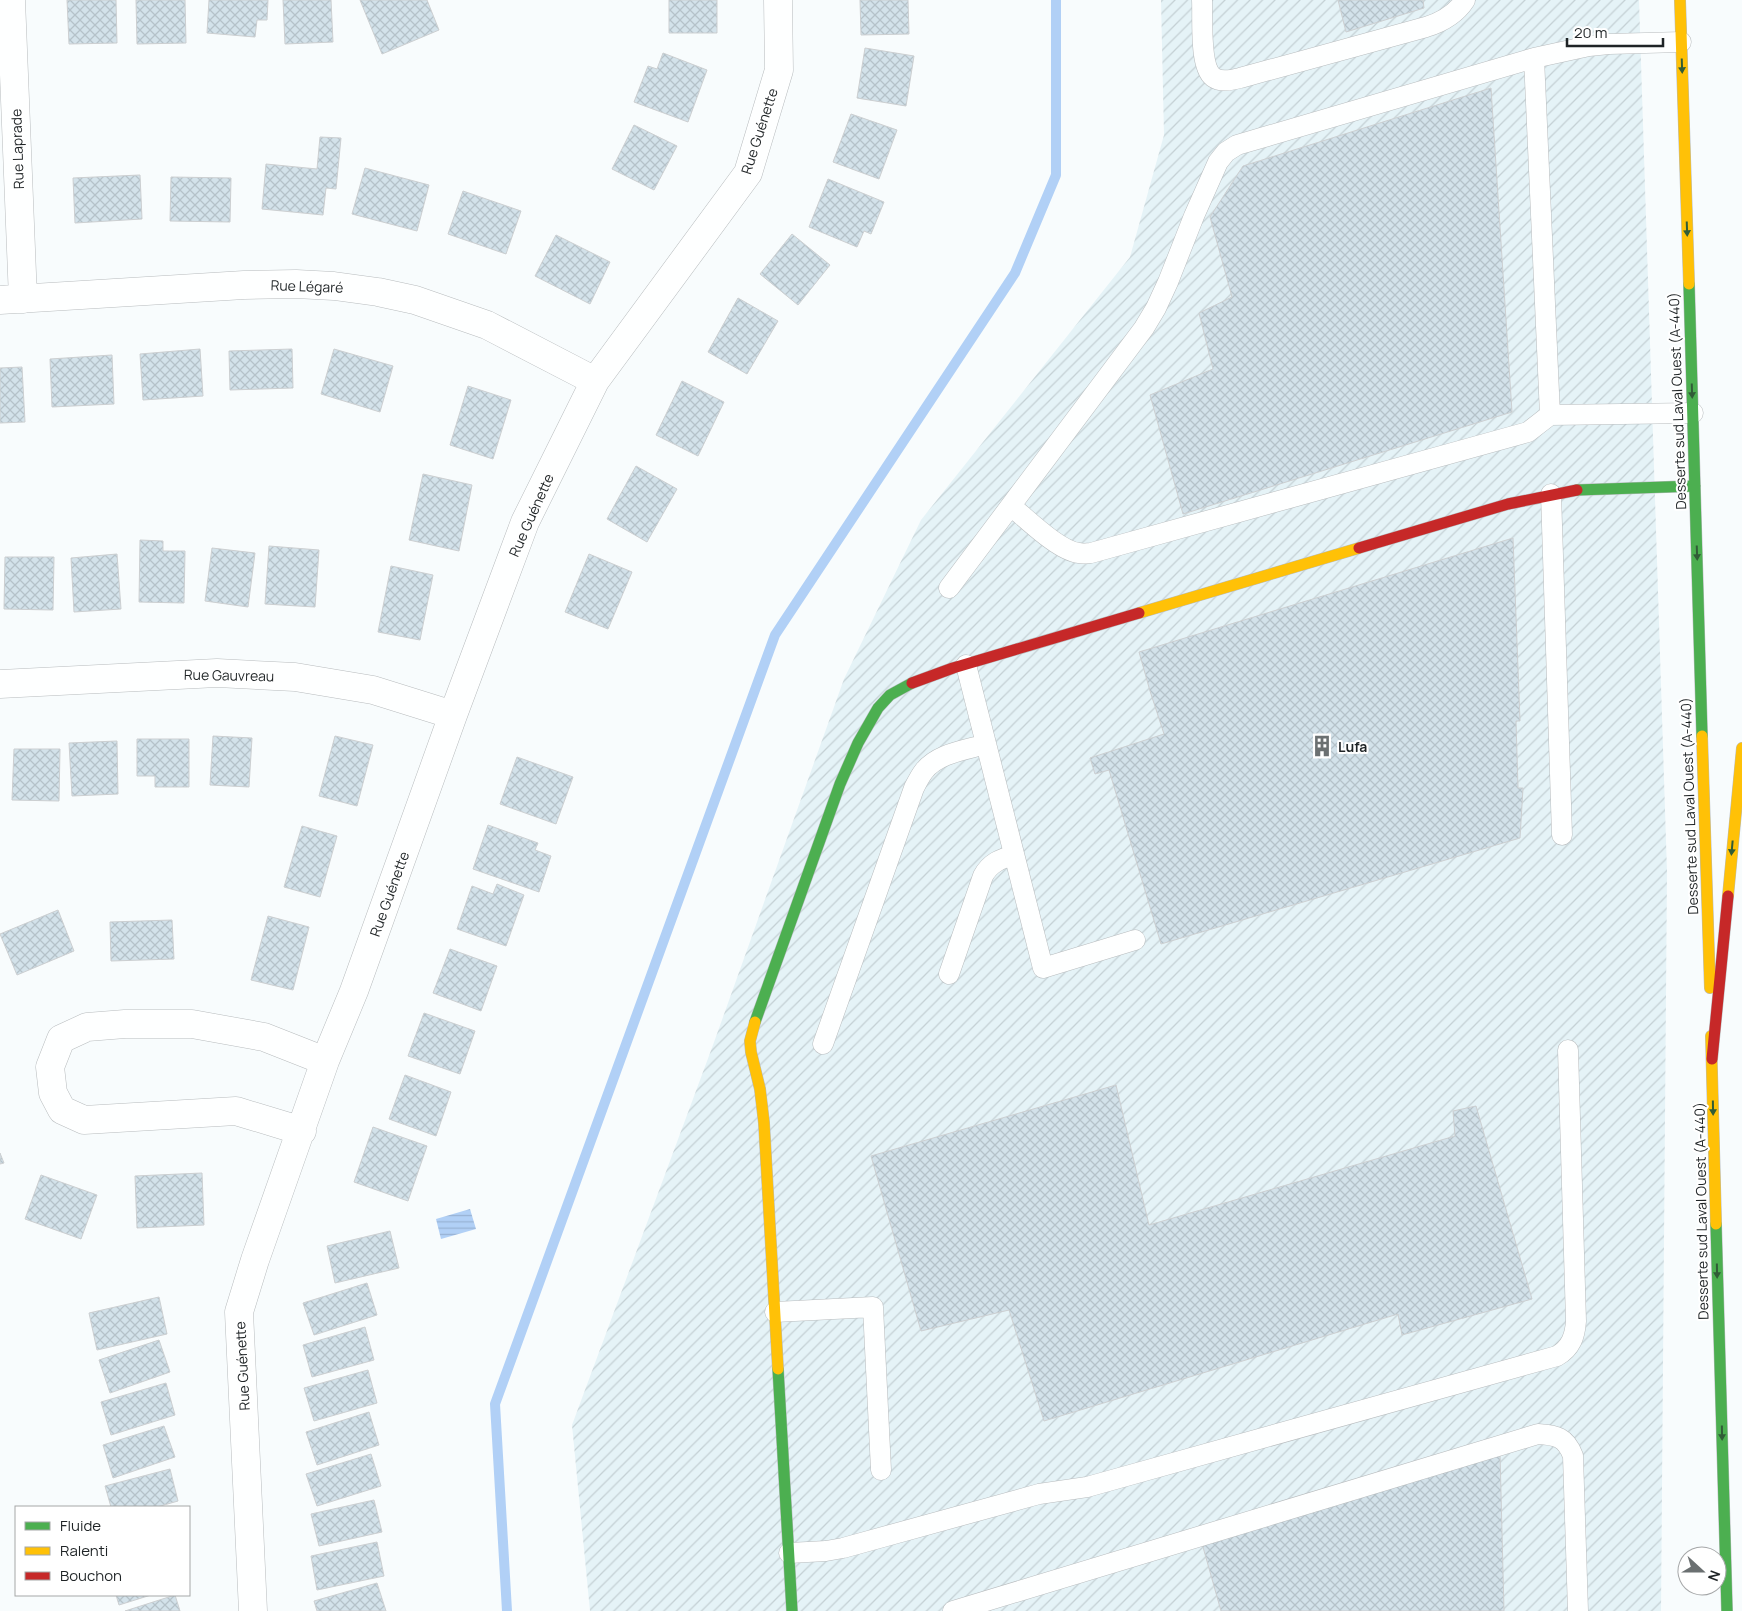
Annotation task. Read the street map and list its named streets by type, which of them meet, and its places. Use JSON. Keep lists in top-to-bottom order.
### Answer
{
  "streets": {
    "main road": ["Desserte sud Laval Ouest (A-440)"],
    "street": [
      "Rue Guénette",
      "Rue Laprade",
      "Rue Légaré",
      "Rue Gauvreau"
    ]
  },
  "crossings": [
    ["Rue Guénette", "Rue Légaré"],
    ["Rue Guénette", "Rue Gauvreau"],
    ["Rue Laprade", "Rue Légaré"]
  ],
  "one_way": ["Desserte sud Laval Ouest (A-440)"],
  "places": {
    "building": ["Lufa"]
  },
  "legend": ["Fluide", "Ralenti", "Bouchon"],
  "scale_bar": "20 m",
  "north": "right"
}
